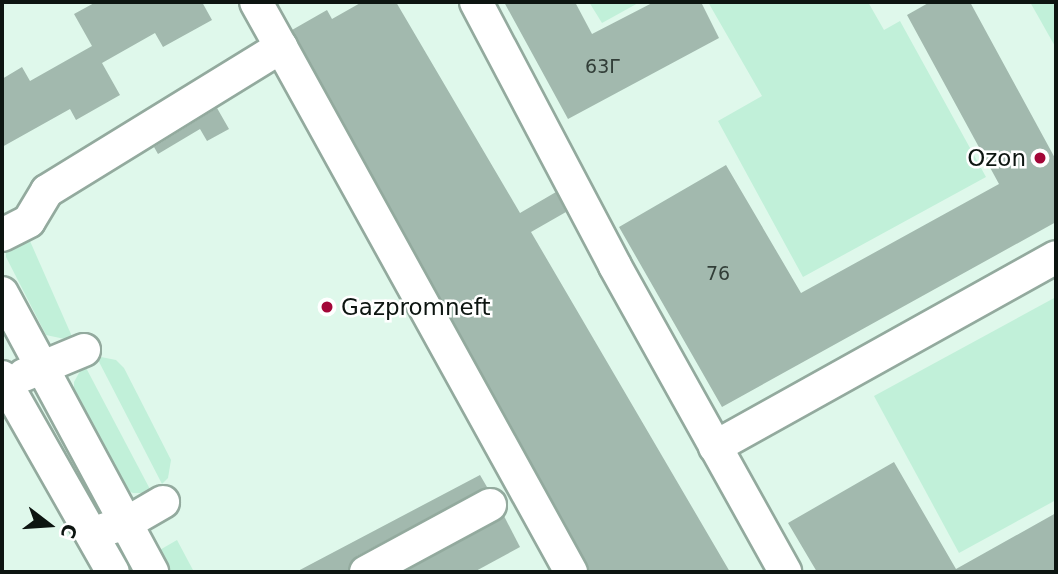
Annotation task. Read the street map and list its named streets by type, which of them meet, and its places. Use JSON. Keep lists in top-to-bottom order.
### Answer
{
  "places": ["Ozon", "Gazpromneft"],
  "house_numbers": ["63Г", "76"],
  "north": "right"
}
